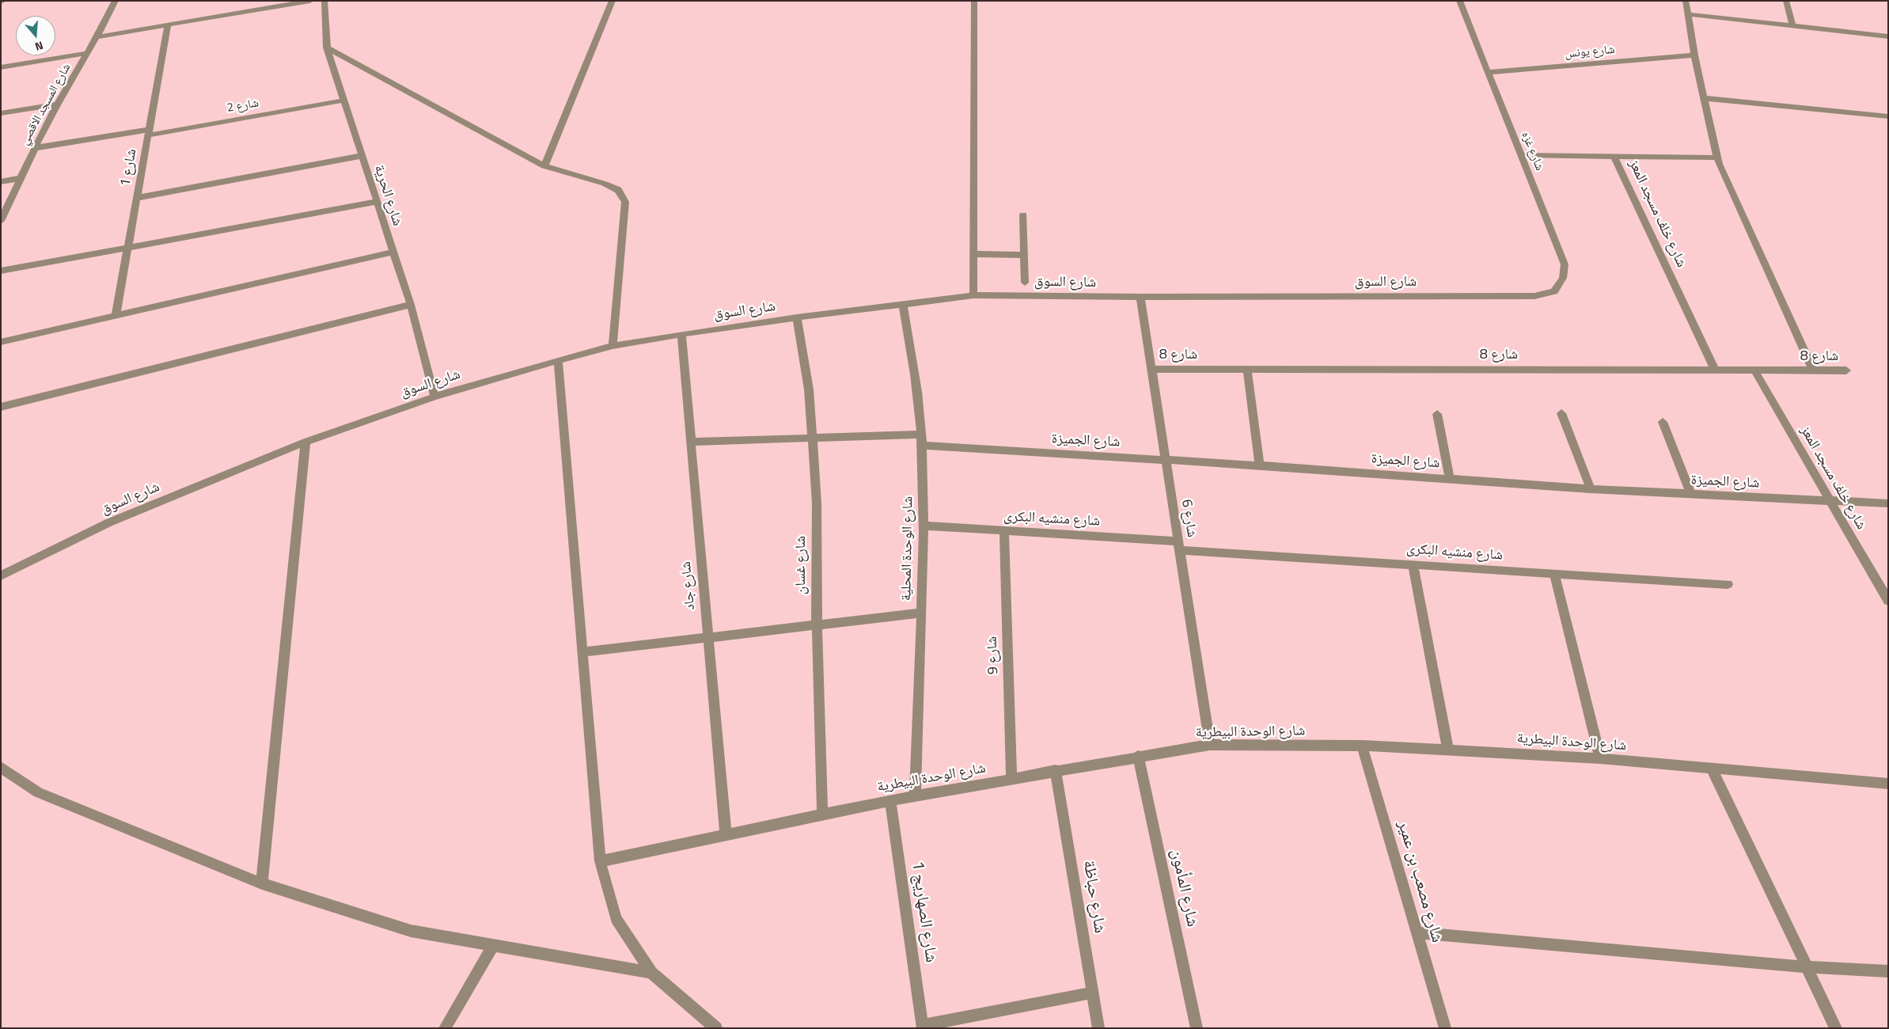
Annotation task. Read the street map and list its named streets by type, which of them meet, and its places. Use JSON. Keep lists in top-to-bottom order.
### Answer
{
  "streets": {
    "street": [
      "شارع يونس",
      "شارع المسجد الاقصي",
      "شارع 2",
      "شارع غزه",
      "شارع 1",
      "شارع الحرية",
      "شارع خلف مسجد المعز",
      "شارع السوق",
      "شارع 8",
      "شارع الجميزة",
      "شارع 6",
      "شارع منشيه البكرى",
      "شارع الوحدة المحلية",
      "شارع غسان",
      "شارع جاد",
      "شارع 9",
      "شارع الوحدة البيطرية",
      "شارع مصعب بن عمير",
      "شارع المأمون",
      "شارع حباظة",
      "شارع الصهاريج 1"
    ]
  },
  "crossings": [
    ["شارع يونس", "شارع غزه"],
    ["شارع المسجد الاقصي", "شارع 2"],
    ["شارع 2", "شارع 1"],
    ["شارع 2", "شارع الحرية"],
    ["شارع غزه", "شارع السوق"],
    ["شارع الحرية", "شارع السوق"],
    ["شارع خلف مسجد المعز", "شارع 8"],
    ["شارع خلف مسجد المعز", "شارع الجميزة"],
    ["شارع السوق", "شارع 6"],
    ["شارع السوق", "شارع الوحدة المحلية"],
    ["شارع السوق", "شارع غسان"],
    ["شارع السوق", "شارع جاد"],
    ["شارع 8", "شارع 6"],
    ["شارع الجميزة", "شارع 6"],
    ["شارع الجميزة", "شارع الوحدة المحلية"],
    ["شارع 6", "شارع منشيه البكرى"],
    ["شارع 6", "شارع الوحدة البيطرية"],
    ["شارع منشيه البكرى", "شارع الوحدة المحلية"],
    ["شارع منشيه البكرى", "شارع 9"],
    ["شارع الوحدة المحلية", "شارع الوحدة البيطرية"],
    ["شارع غسان", "شارع الوحدة البيطرية"],
    ["شارع جاد", "شارع الوحدة البيطرية"],
    ["شارع 9", "شارع الوحدة البيطرية"],
    ["شارع الوحدة البيطرية", "شارع مصعب بن عمير"],
    ["شارع الوحدة البيطرية", "شارع المأمون"],
    ["شارع الوحدة البيطرية", "شارع حباظة"],
    ["شارع الوحدة البيطرية", "شارع الصهاريج 1"]
  ],
  "north": "bottom"
}
